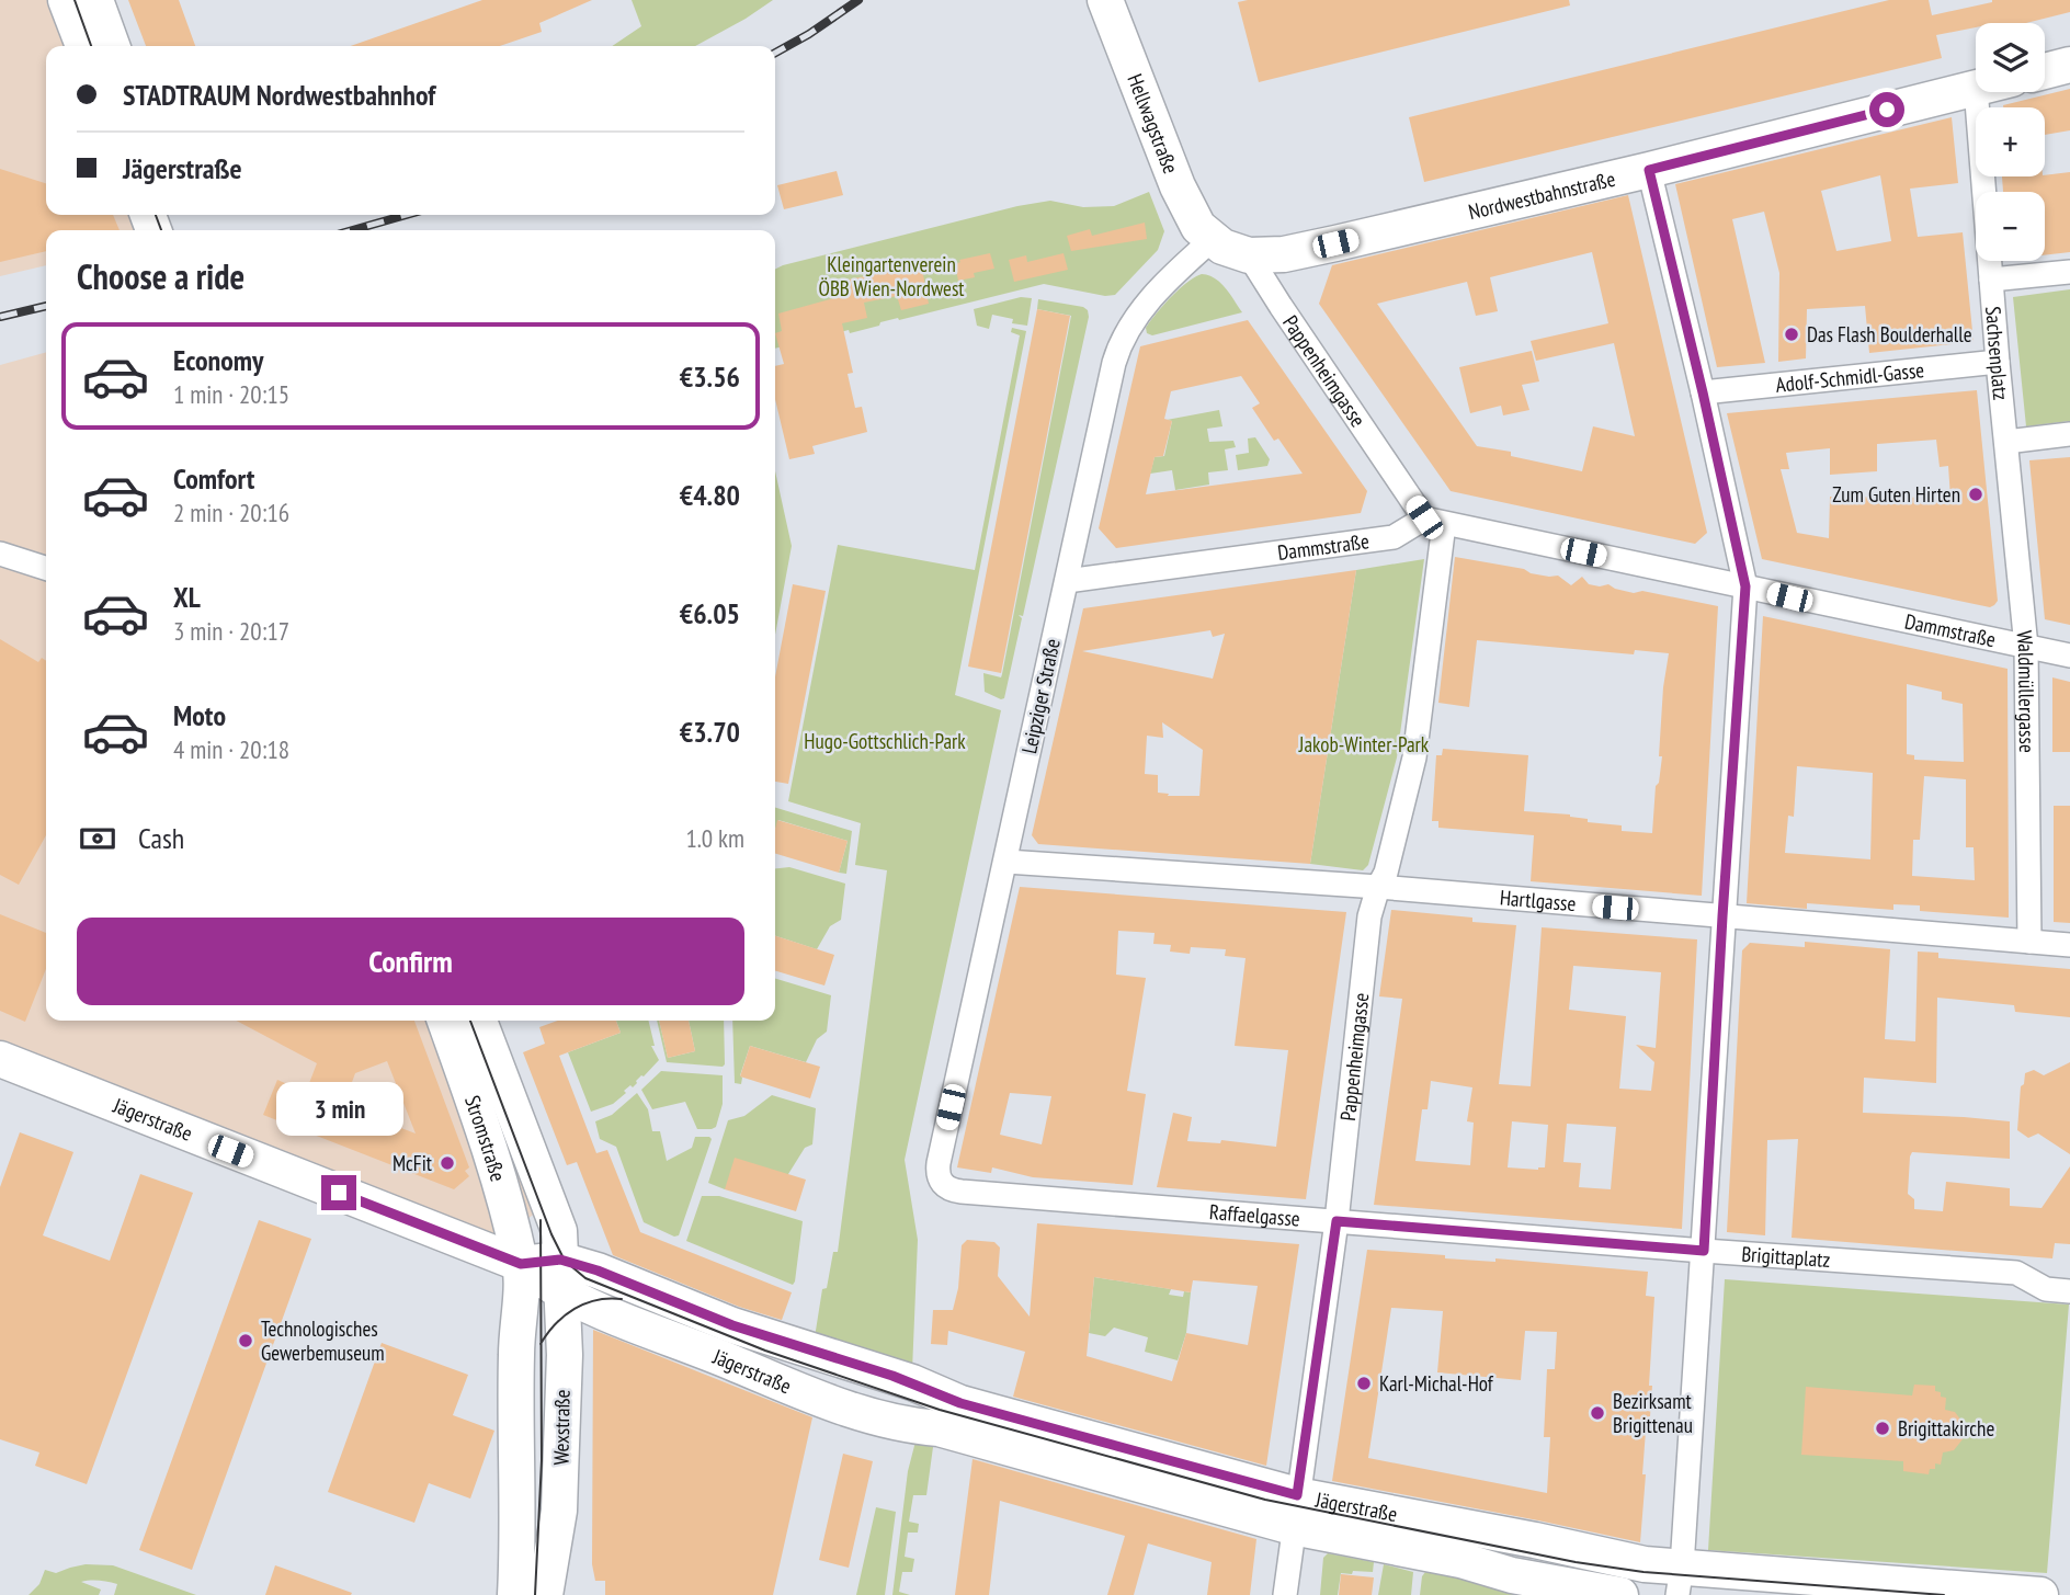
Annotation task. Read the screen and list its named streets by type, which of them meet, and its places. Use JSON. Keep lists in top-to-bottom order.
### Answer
{
  "streets": {
    "main road": [
      "Hellwagstraße",
      "Nordwestbahnstraße",
      "Jägerstraße",
      "Stromstraße",
      "Wexstraße"
    ],
    "street": [
      "Sachsenplatz",
      "Pappenheimgasse",
      "Adolf-Schmidl-Gasse",
      "Dammstraße",
      "Waldmüllergasse",
      "Leipziger Straße",
      "Hartlgasse",
      "Raffaelgasse",
      "Brigittaplatz"
    ]
  },
  "crossings": [
    ["Hellwagstraße", "Leipziger Straße"],
    ["Nordwestbahnstraße", "Pappenheimgasse"],
    ["Sachsenplatz", "Adolf-Schmidl-Gasse"],
    ["Sachsenplatz", "Waldmüllergasse"],
    ["Pappenheimgasse", "Dammstraße"],
    ["Pappenheimgasse", "Hartlgasse"],
    ["Pappenheimgasse", "Jägerstraße"],
    ["Pappenheimgasse", "Raffaelgasse"],
    ["Dammstraße", "Waldmüllergasse"],
    ["Dammstraße", "Leipziger Straße"],
    ["Waldmüllergasse", "Hartlgasse"],
    ["Leipziger Straße", "Hartlgasse"],
    ["Leipziger Straße", "Raffaelgasse"],
    ["Jägerstraße", "Stromstraße"],
    ["Jägerstraße", "Wexstraße"],
    ["Stromstraße", "Wexstraße"],
    ["Raffaelgasse", "Brigittaplatz"]
  ],
  "parks": ["Kleingartenverein ÖBB Wien-Nordwest", "Hugo-Gottschlich-Park", "Jakob-Winter-Park"],
  "places": [
    "Das Flash Boulderhalle",
    "Zum Guten Hirten",
    "McFit",
    "Technologisches Gewerbemuseum",
    "Karl-Michal-Hof",
    "Bezirksamt Brigittenau",
    "Brigittakirche"
  ],
  "page": {
    "map_buttons": ["+", "−"],
    "banner": ["STADTRAUM Nordwestbahnhof", "Jägerstraße"],
    "heading": "Choose a ride",
    "list": [
      {
        "name": "Economy",
        "note": "1 min · 20:15",
        "value": "€3.56"
      },
      {
        "name": "Comfort",
        "note": "2 min · 20:16",
        "value": "€4.80"
      },
      {
        "name": "XL",
        "note": "3 min · 20:17",
        "value": "€6.05"
      },
      {
        "name": "Moto",
        "note": "4 min · 20:18",
        "value": "€3.70"
      }
    ],
    "pay": ["Cash", "1.0 km"],
    "buttons": "Confirm",
    "bubble": "3 min"
  }
}
